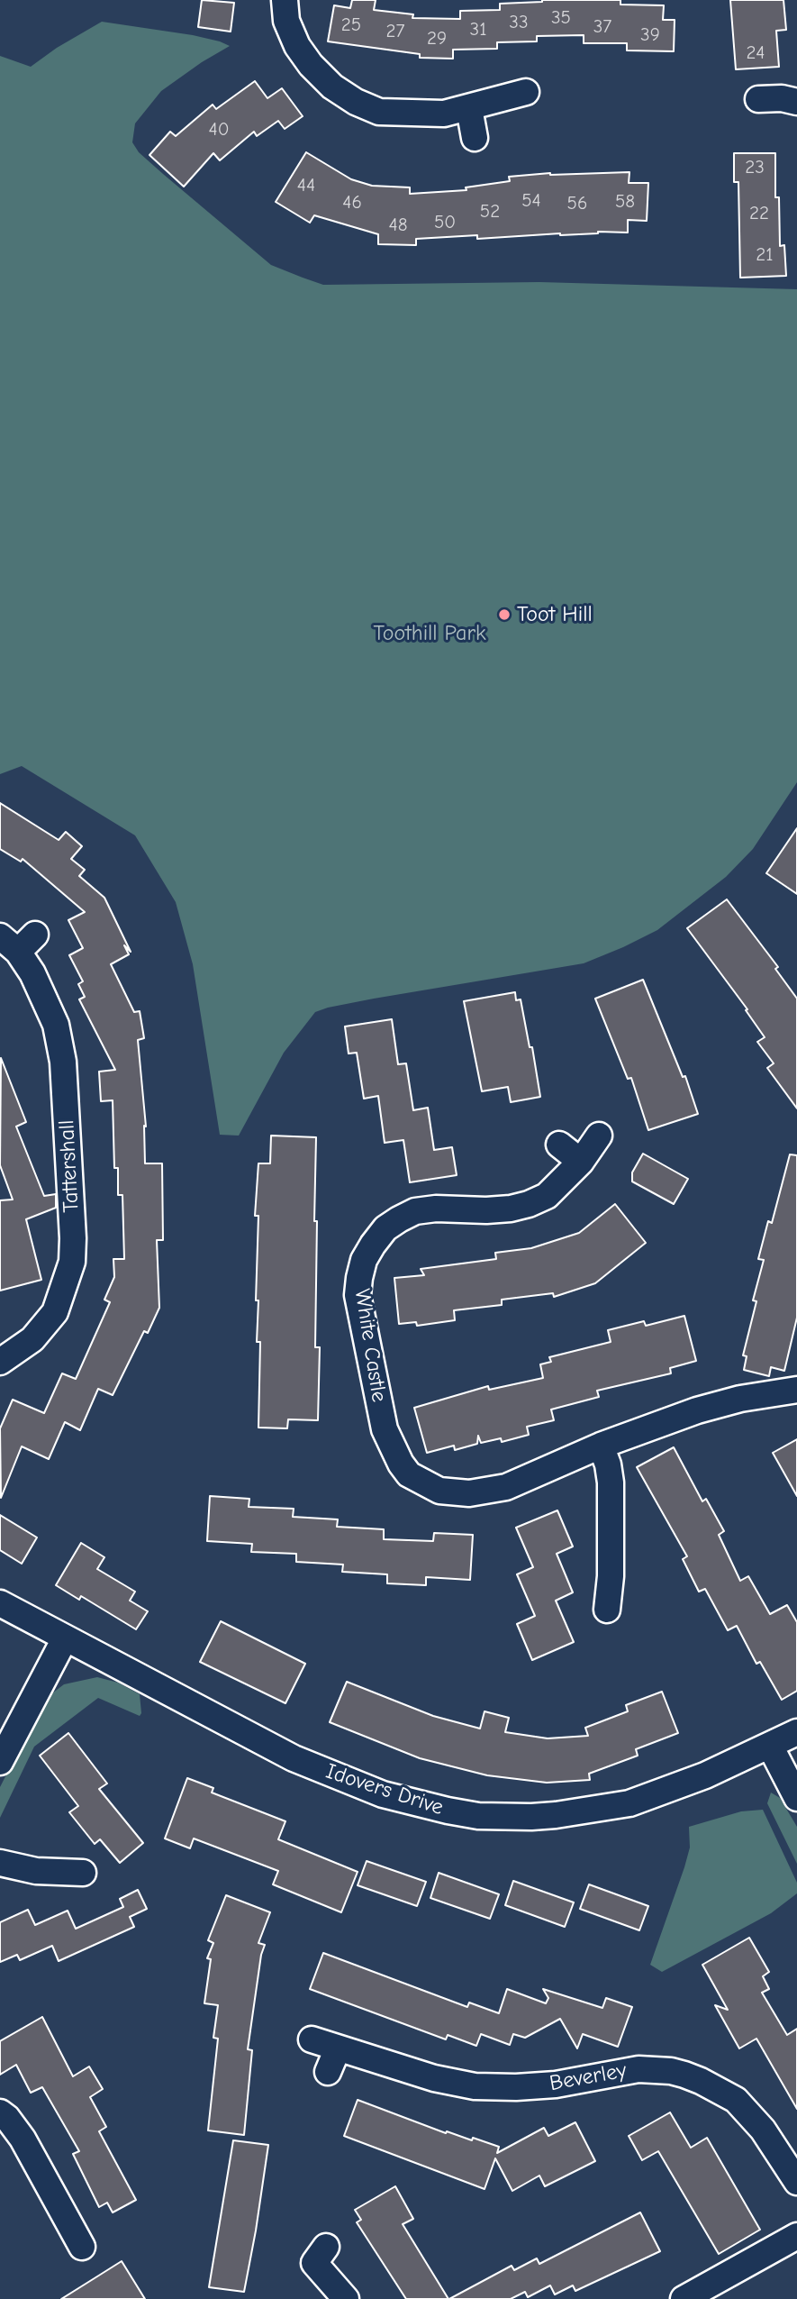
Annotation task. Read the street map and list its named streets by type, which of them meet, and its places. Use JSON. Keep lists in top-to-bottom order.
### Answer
{
  "streets": {
    "street": [
      "Tattershall",
      "White Castle",
      "Idovers Drive",
      "Beverley"
    ]
  },
  "parks": ["Toothill Park"],
  "places": ["Toot Hill"],
  "house_numbers": [
    "35",
    "33",
    "25",
    "37",
    "31",
    "27",
    "39",
    "29",
    "24",
    "40",
    "23",
    "44",
    "54",
    "58",
    "46",
    "56",
    "52",
    "22",
    "50",
    "48",
    "21"
  ]
}
